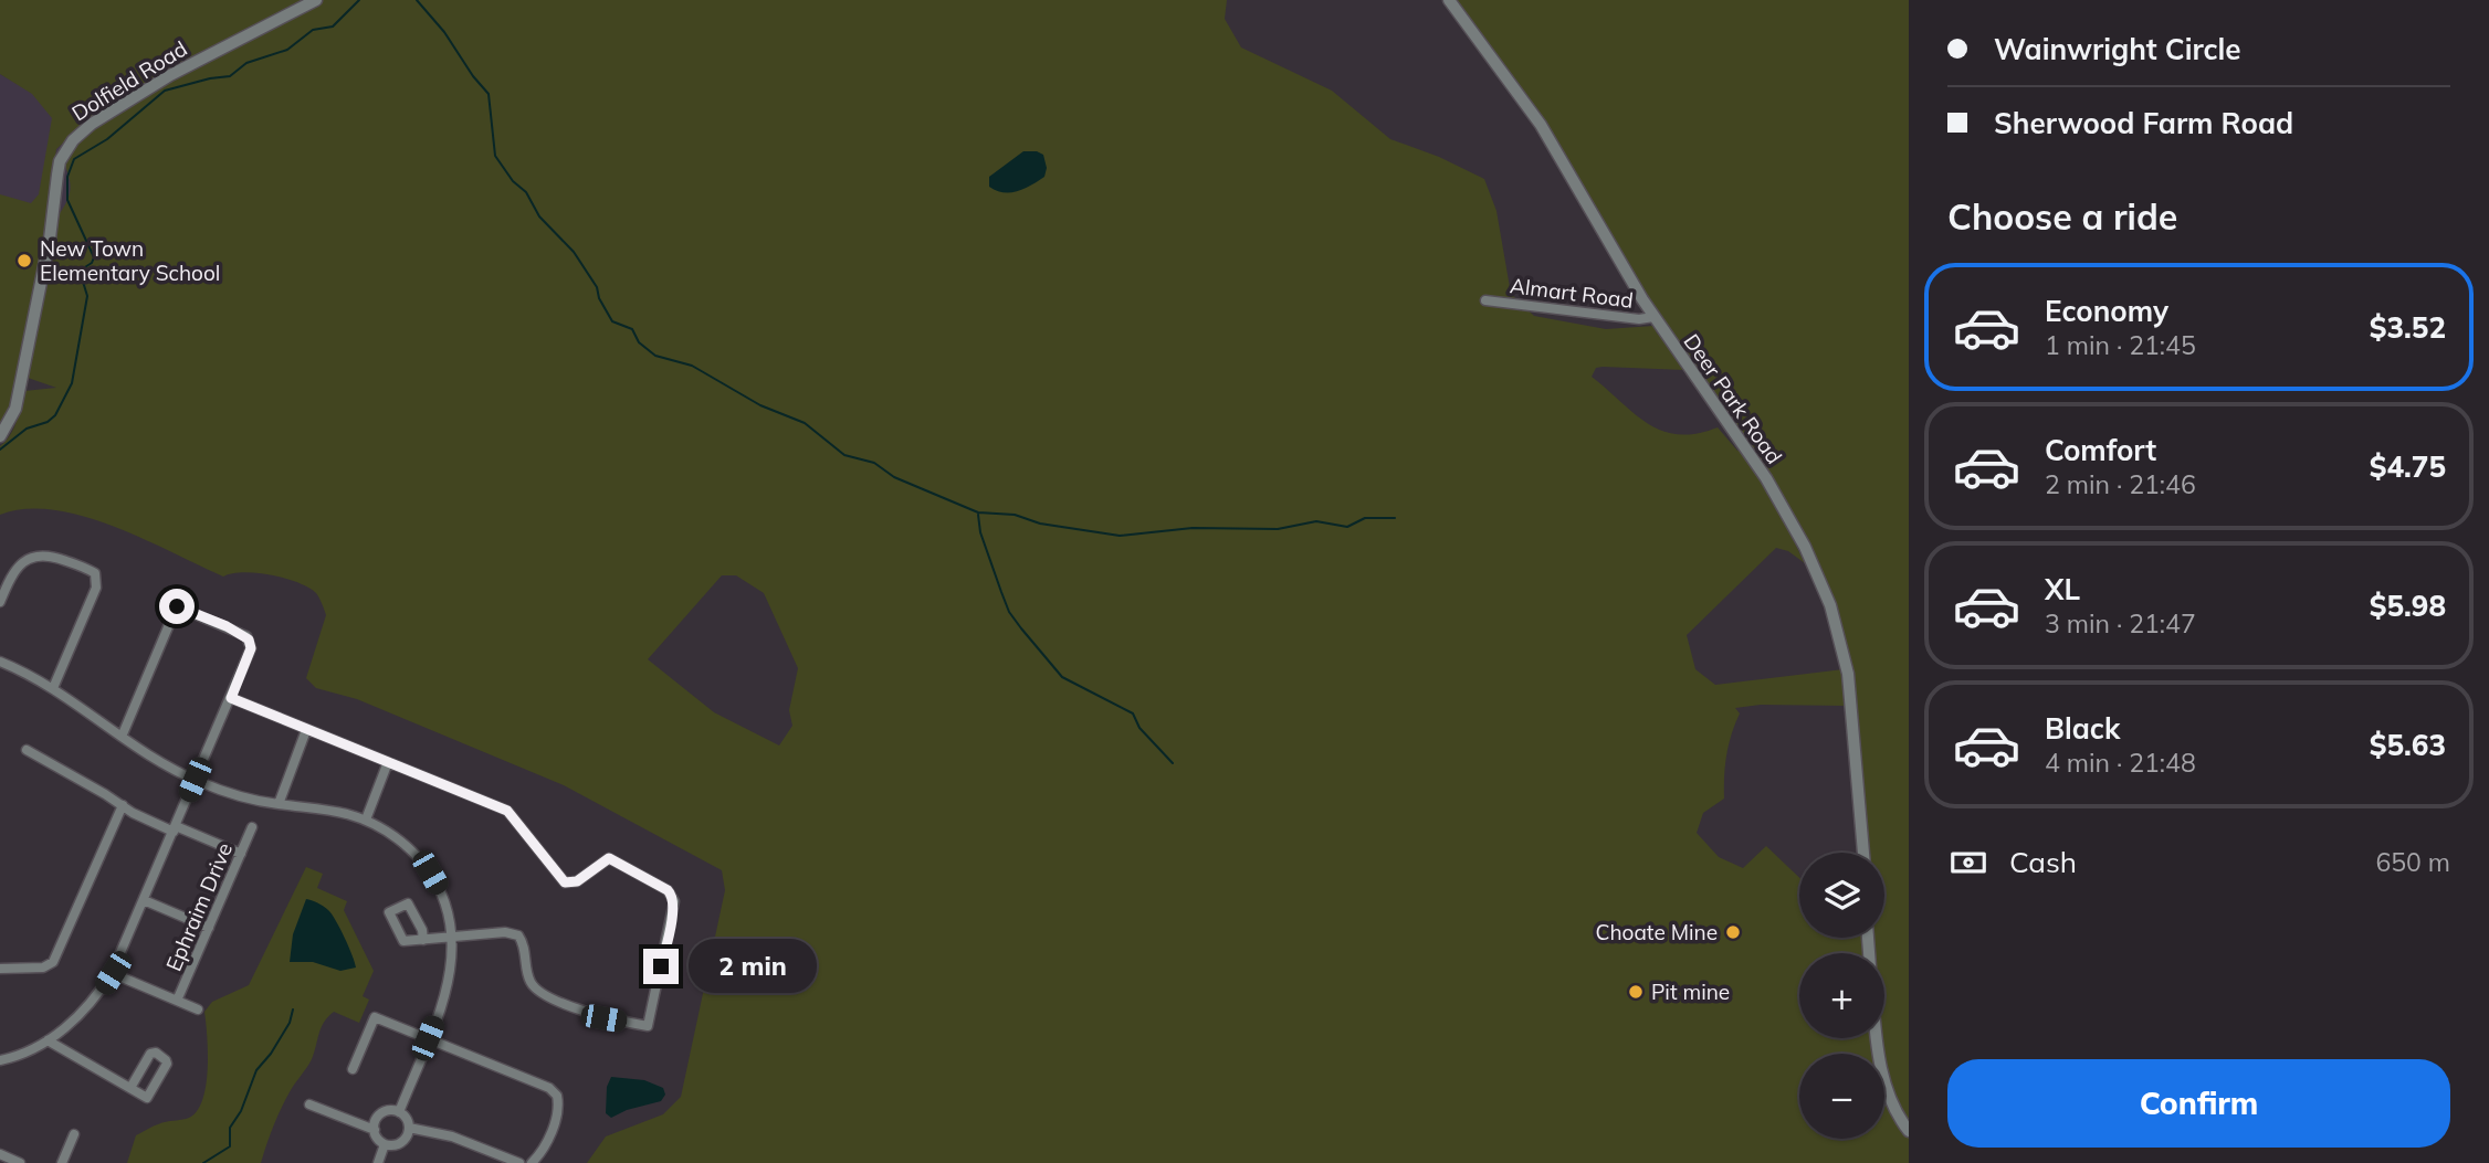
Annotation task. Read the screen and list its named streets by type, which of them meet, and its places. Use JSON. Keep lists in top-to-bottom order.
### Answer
{
  "streets": {
    "street": [
      "Dolfield Road",
      "Almart Road",
      "Deer Park Road",
      "Ephraim Drive"
    ]
  },
  "crossings": [
    ["Almart Road", "Deer Park Road"]
  ],
  "places": ["New Town Elementary School", "Choate Mine", "Pit mine"],
  "page": {
    "banner": ["Wainwright Circle", "Sherwood Farm Road"],
    "heading": "Choose a ride",
    "list": [
      {
        "name": "Economy",
        "note": "1 min · 21:45",
        "value": "$3.52"
      },
      {
        "name": "Comfort",
        "note": "2 min · 21:46",
        "value": "$4.75"
      },
      {
        "name": "XL",
        "note": "3 min · 21:47",
        "value": "$5.98"
      },
      {
        "name": "Black",
        "note": "4 min · 21:48",
        "value": "$5.63"
      }
    ],
    "pay": ["Cash", "650 m"],
    "map_buttons": ["+", "−"],
    "bubble": "2 min",
    "buttons": "Confirm"
  }
}
